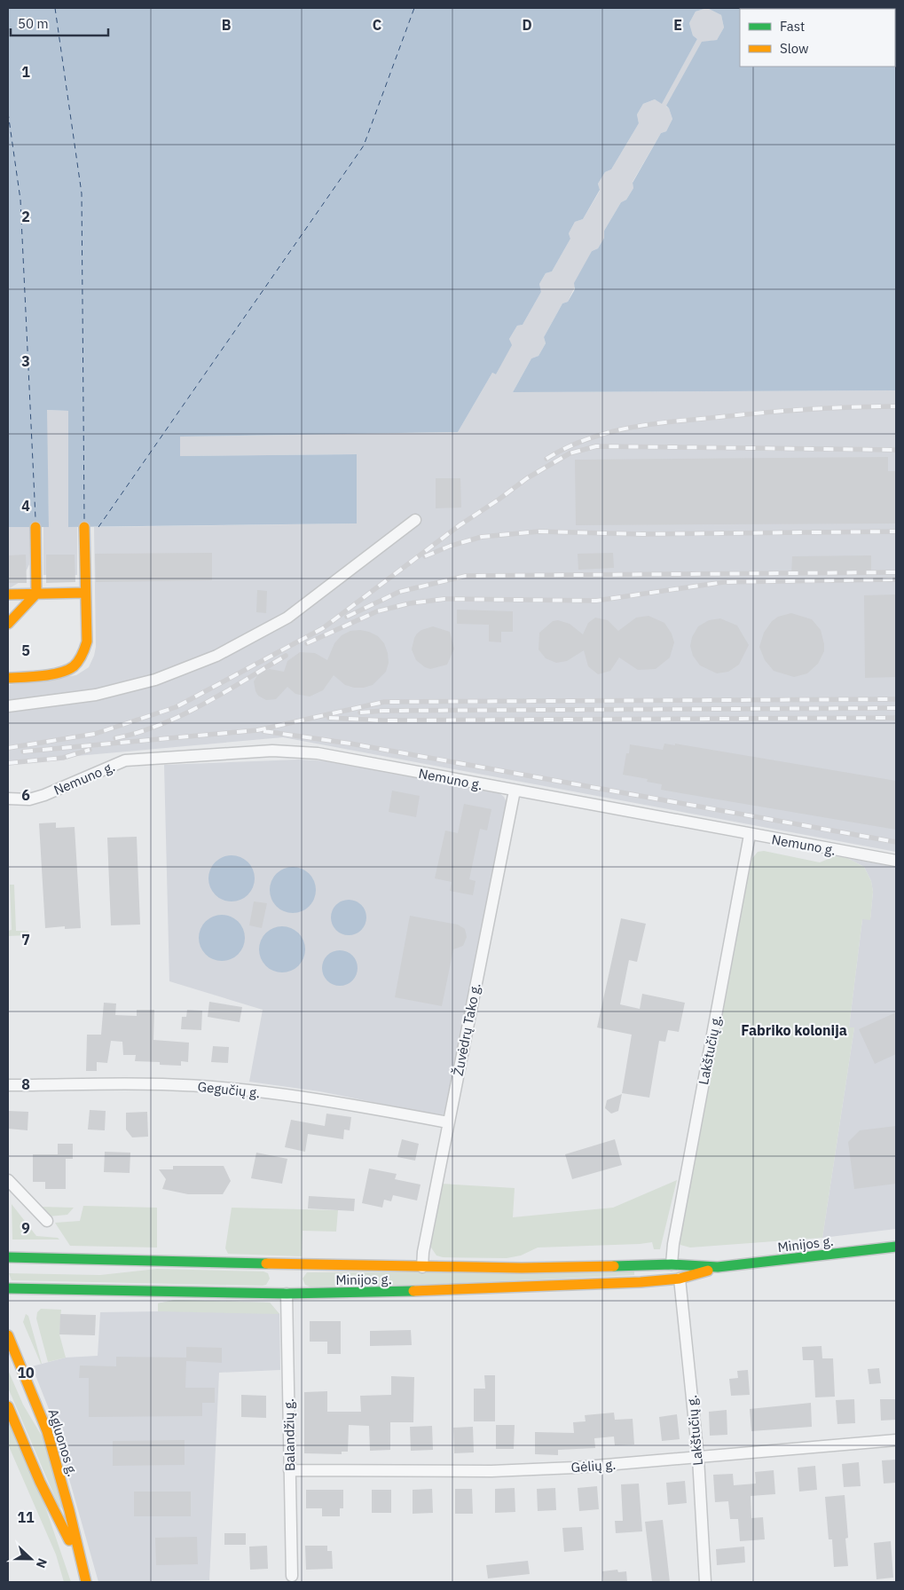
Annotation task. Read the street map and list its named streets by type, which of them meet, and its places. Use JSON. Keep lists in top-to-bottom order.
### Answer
{
  "streets": {
    "main road": ["Minijos g.", "Agluonos g."],
    "street": [
      "Nemuno g.",
      "Žuvėdrų Tako g.",
      "Lakštučių g.",
      "Gegučių g.",
      "Balandžių g.",
      "Gėlių g."
    ]
  },
  "crossings": [
    ["Nemuno g.", "Žuvėdrų Tako g."],
    ["Nemuno g.", "Lakštučių g."],
    ["Žuvėdrų Tako g.", "Gegučių g."],
    ["Žuvėdrų Tako g.", "Minijos g."],
    ["Lakštučių g.", "Minijos g."],
    ["Lakštučių g.", "Gėlių g."],
    ["Minijos g.", "Balandžių g."],
    ["Balandžių g.", "Gėlių g."]
  ],
  "districts": ["Fabriko kolonija"],
  "legend": ["Fast", "Slow"],
  "scale_bar": "50 m",
  "north": "right",
  "grid": {
    "columns": [
      "B",
      "C",
      "D",
      "E"
    ],
    "rows": [
      "1",
      "2",
      "3",
      "4",
      "5",
      "6",
      "7",
      "8",
      "9",
      "10",
      "11"
    ]
  }
}
